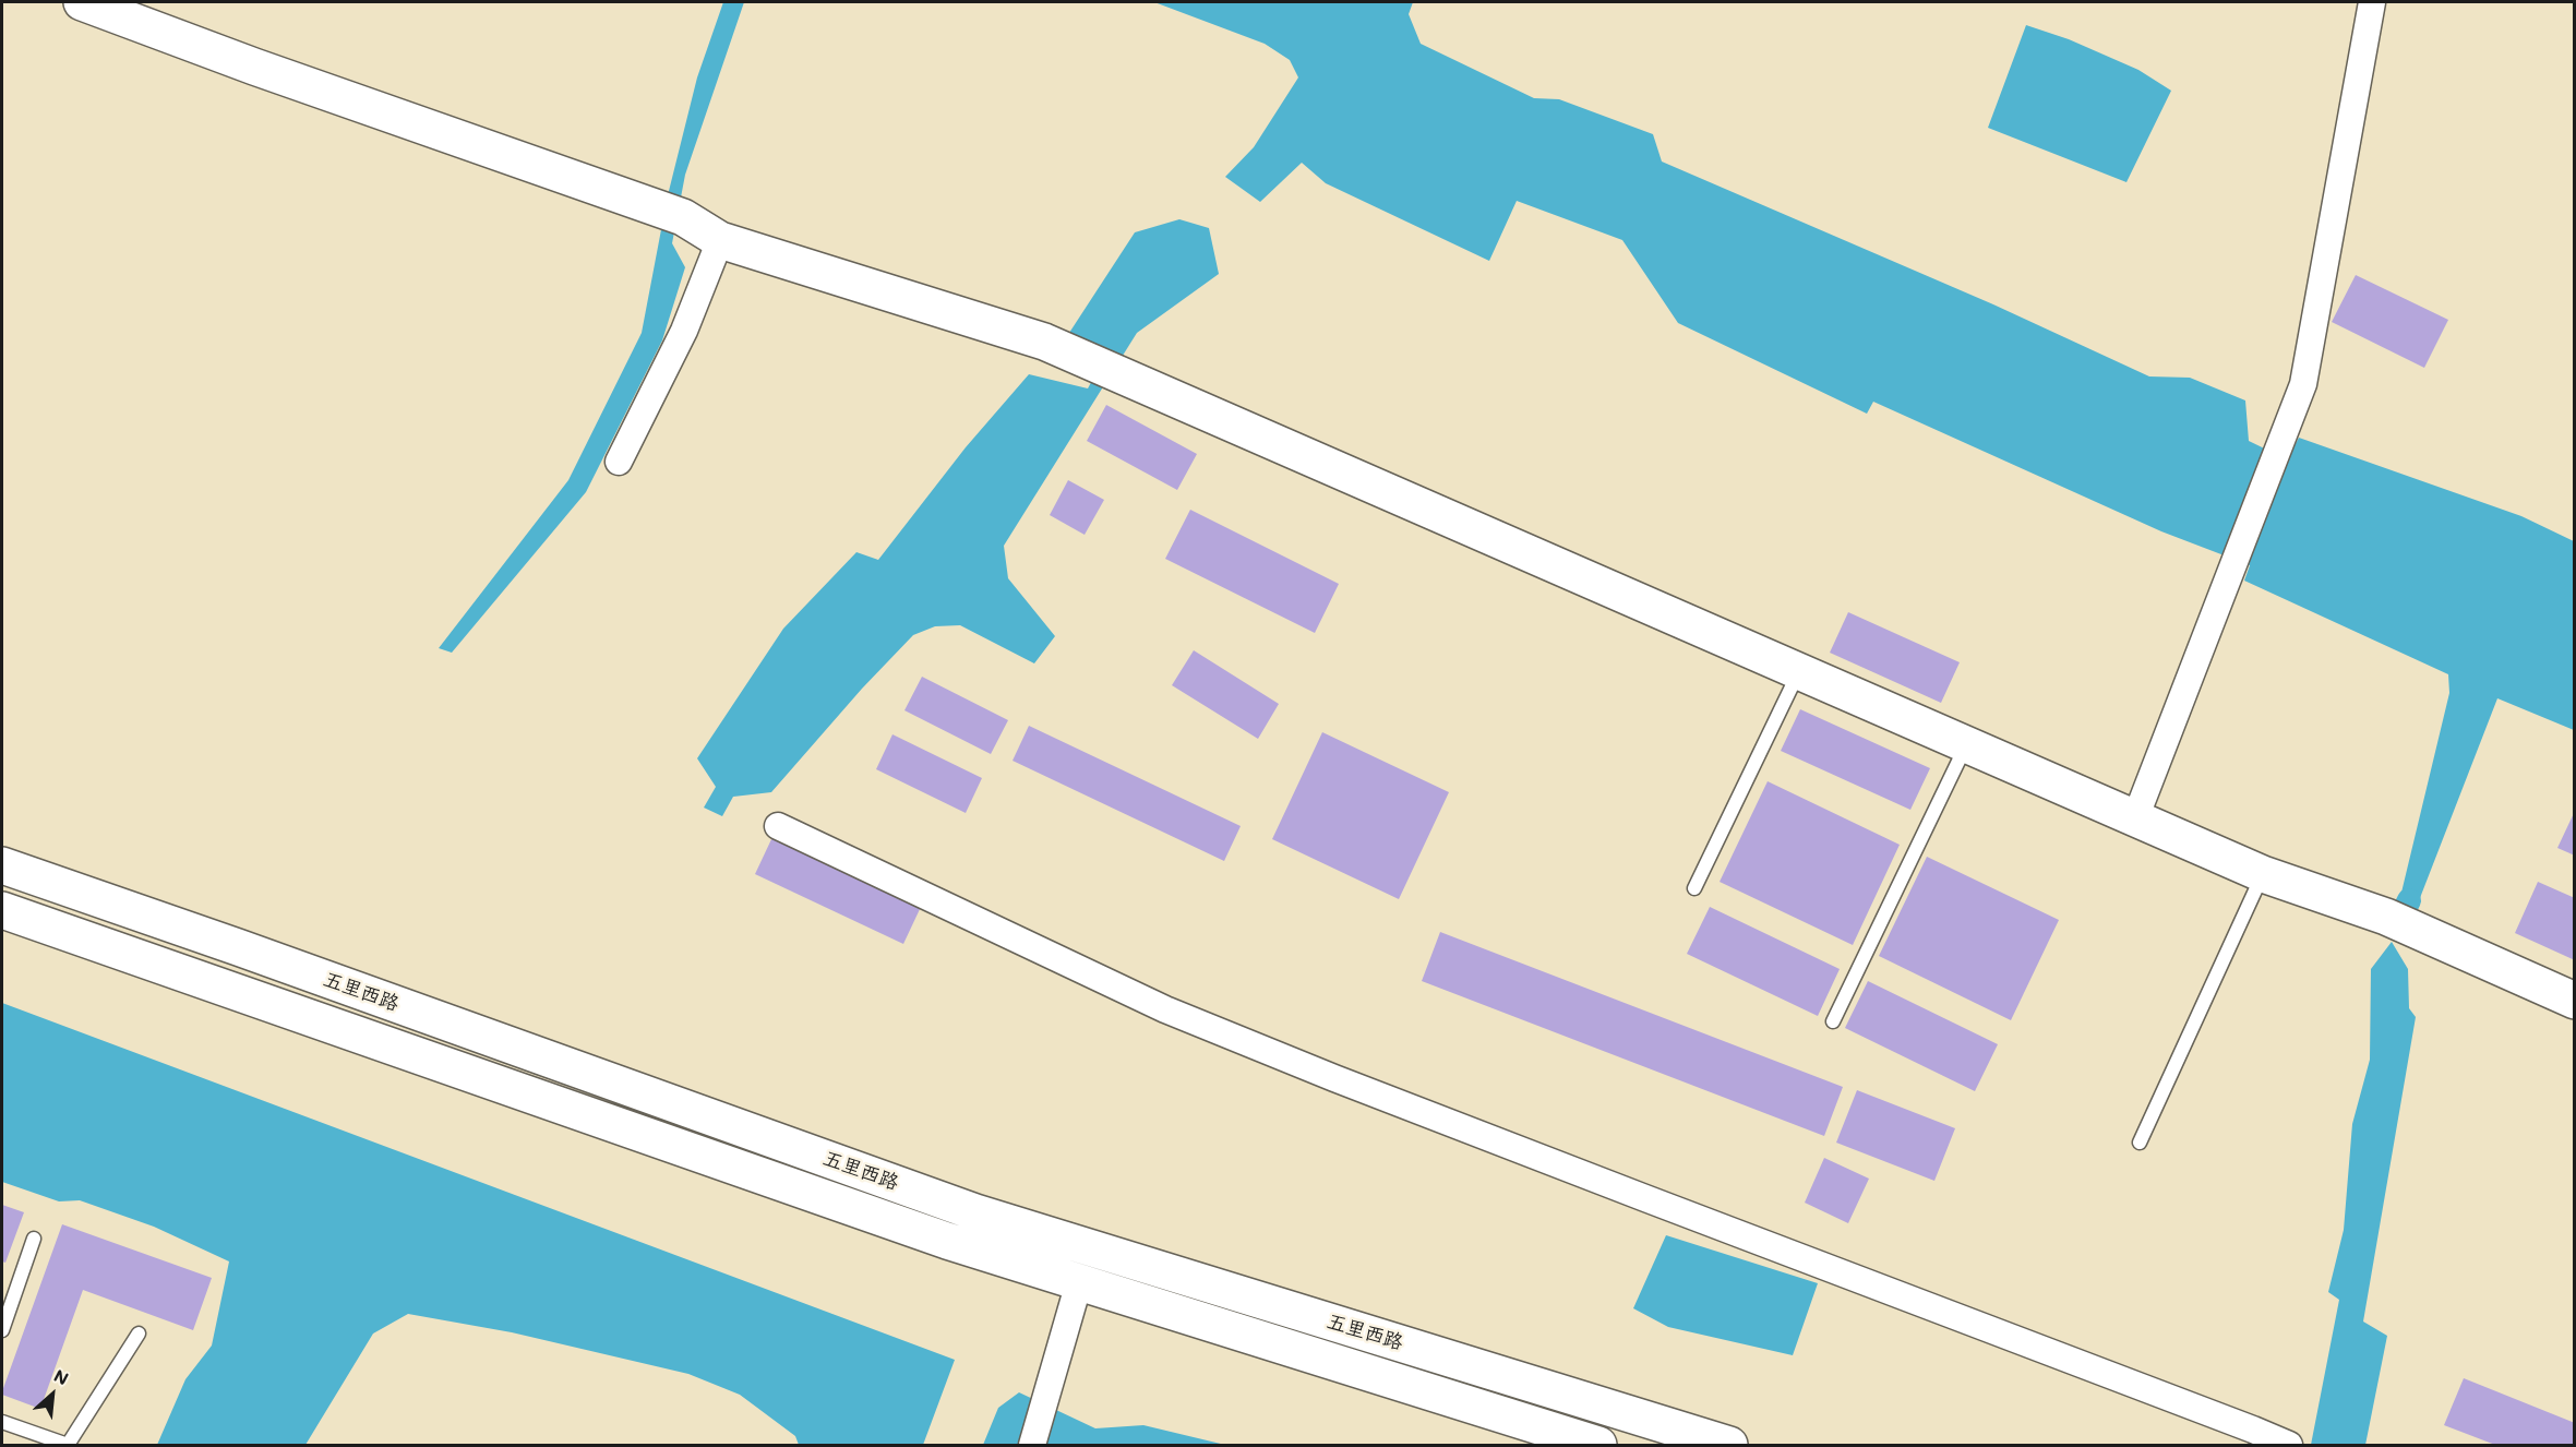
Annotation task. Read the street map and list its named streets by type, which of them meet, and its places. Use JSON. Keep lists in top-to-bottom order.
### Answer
{
  "streets": {
    "main road": ["五里西路"]
  },
  "north": "top right"
}
